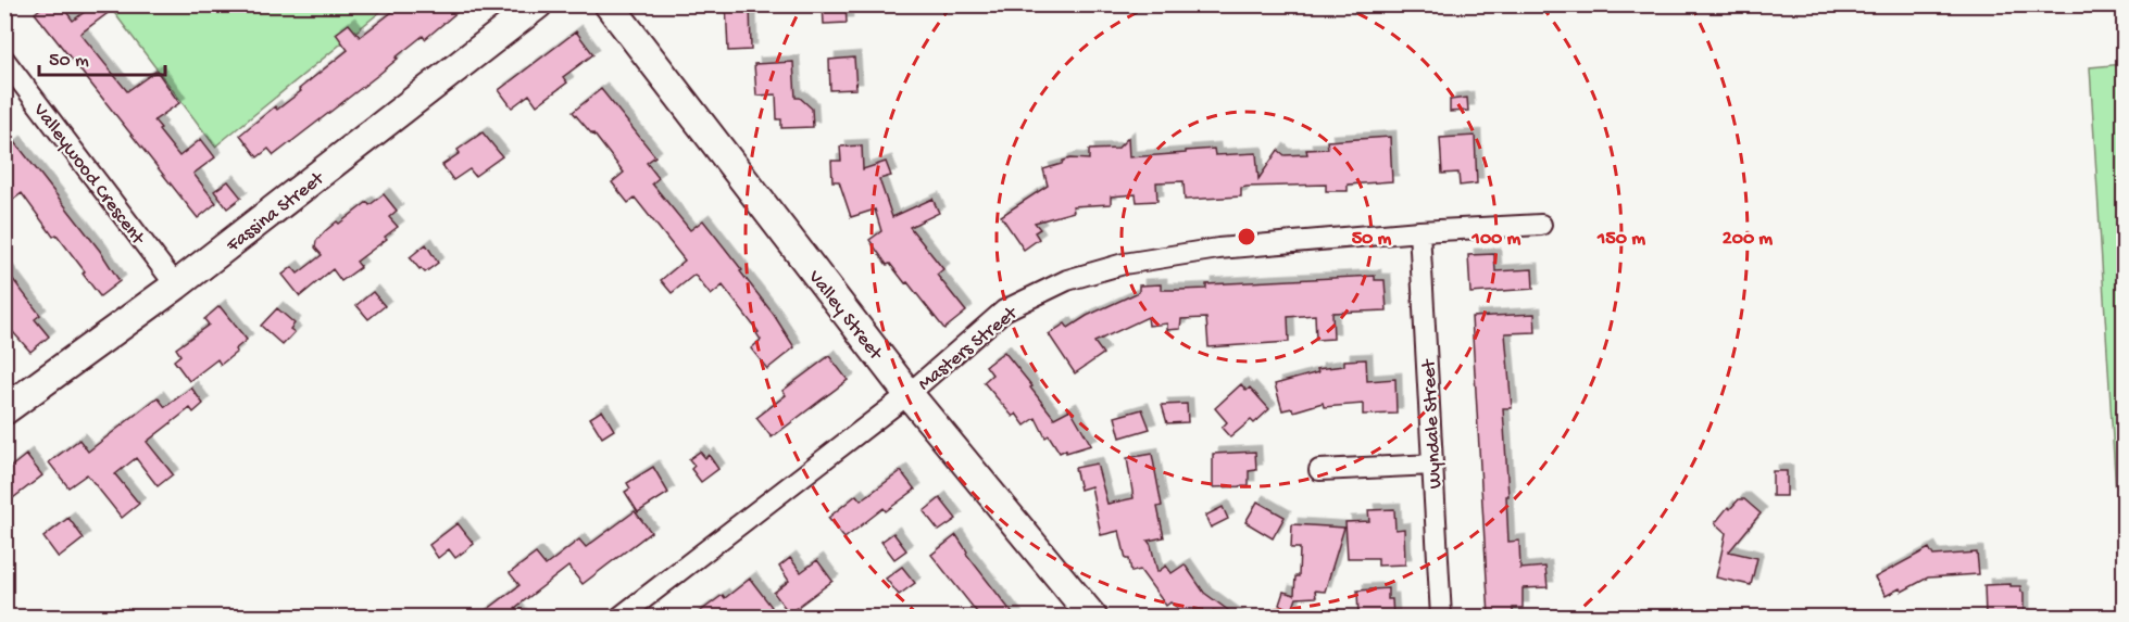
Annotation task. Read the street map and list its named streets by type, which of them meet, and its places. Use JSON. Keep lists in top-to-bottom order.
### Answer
{
  "streets": {
    "main road": ["Fassina Street", "Valley Street"],
    "street": ["Valleywood Crescent", "Masters Street", "Wyndale Street"]
  },
  "crossings": [
    ["Valleywood Crescent", "Fassina Street"],
    ["Valley Street", "Masters Street"],
    ["Masters Street", "Wyndale Street"]
  ],
  "scale_bar": "50 m",
  "rings": [
    "50 m",
    "100 m",
    "150 m",
    "200 m"
  ]
}
